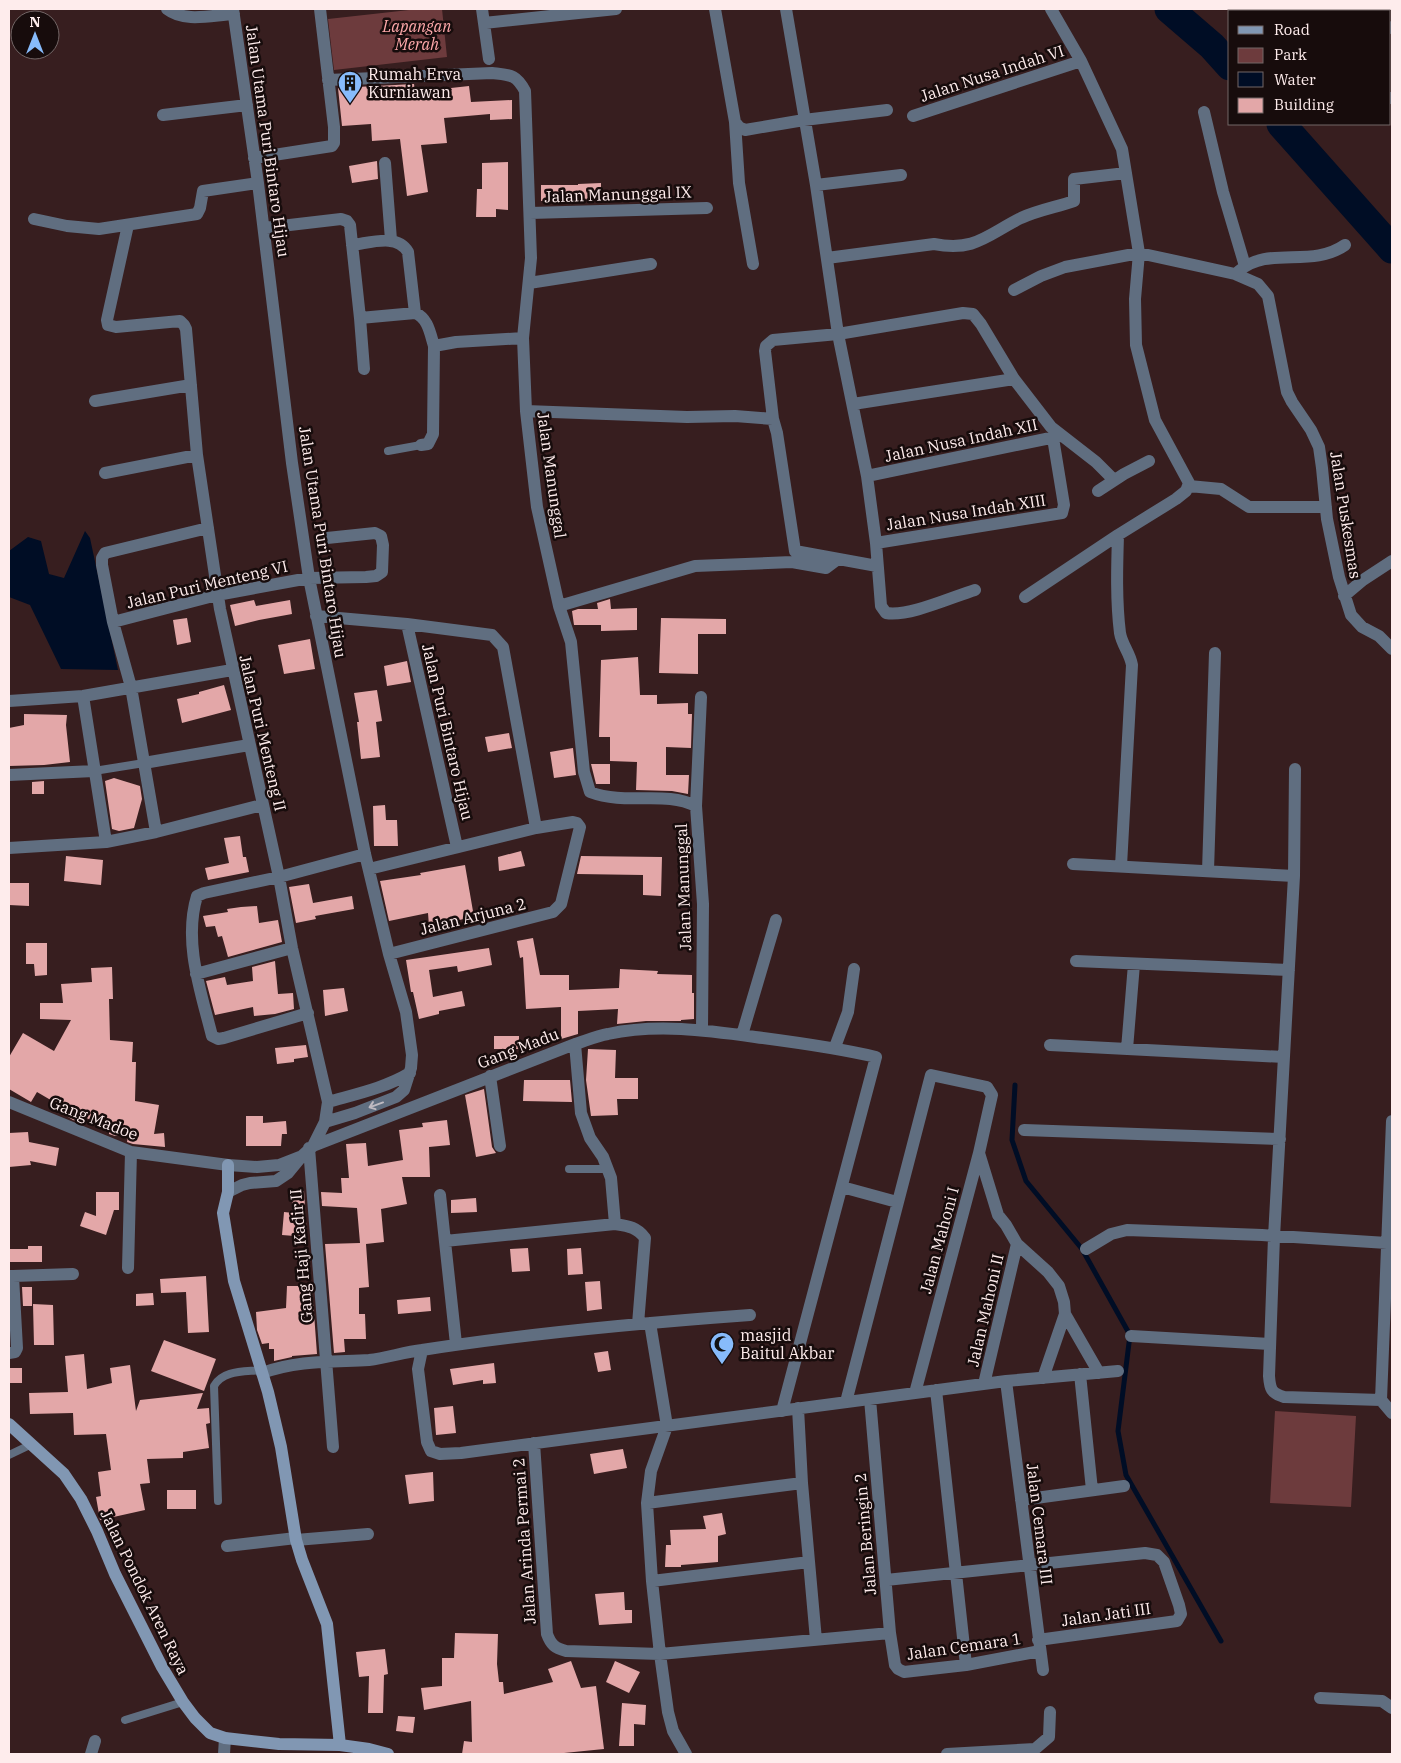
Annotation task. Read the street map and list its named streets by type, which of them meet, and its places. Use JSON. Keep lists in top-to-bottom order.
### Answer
{
  "streets": {
    "street": [
      "Jalan Nusa Indah VI",
      "Jalan Utama Puri Bintaro Hijau",
      "Jalan Manunggal IX",
      "Jalan Nusa Indah XII",
      "Jalan Manunggal",
      "Jalan Nusa Indah XIII",
      "Jalan Puskesmas",
      "Jalan Puri Menteng VI",
      "Jalan Puri Bintaro Hijau",
      "Jalan Puri Menteng II",
      "Jalan Arjuna 2",
      "Gang Madu",
      "Gang Madoe",
      "Jalan Mahoni I",
      "Gang Haji Kadir II",
      "Jalan Mahoni II",
      "Jalan Cemara III",
      "Jalan Beringin 2",
      "Jalan Arinda Permai 2",
      "Jalan Pondok Aren Raya",
      "Jalan Jati III",
      "Jalan Cemara 1"
    ]
  },
  "crossings": [
    ["Jalan Utama Puri Bintaro Hijau", "Jalan Puri Menteng VI"],
    ["Jalan Utama Puri Bintaro Hijau", "Jalan Puri Bintaro Hijau"],
    ["Jalan Utama Puri Bintaro Hijau", "Jalan Arjuna 2"],
    ["Jalan Manunggal IX", "Jalan Manunggal"],
    ["Jalan Nusa Indah XII", "Jalan Nusa Indah XIII"],
    ["Jalan Manunggal", "Gang Madu"],
    ["Jalan Puri Menteng VI", "Jalan Puri Menteng II"],
    ["Jalan Puri Bintaro Hijau", "Jalan Arjuna 2"],
    ["Gang Madu", "Gang Madoe"],
    ["Gang Madu", "Gang Haji Kadir II"],
    ["Jalan Mahoni I", "Jalan Arinda Permai 2"],
    ["Jalan Mahoni II", "Jalan Arinda Permai 2"],
    ["Jalan Cemara III", "Jalan Arinda Permai 2"],
    ["Jalan Cemara III", "Jalan Jati III"],
    ["Jalan Cemara III", "Jalan Cemara 1"],
    ["Jalan Beringin 2", "Jalan Arinda Permai 2"],
    ["Jalan Beringin 2", "Jalan Cemara 1"],
    ["Jalan Jati III", "Jalan Cemara 1"]
  ],
  "parks": ["Lapangan Merah"],
  "places": {
    "building": ["Rumah Erva Kurniawan"],
    "mosque": ["masjid Baitul Akbar"]
  },
  "legend": [
    "Road",
    "Park",
    "Water",
    "Building"
  ],
  "north": "top"
}
